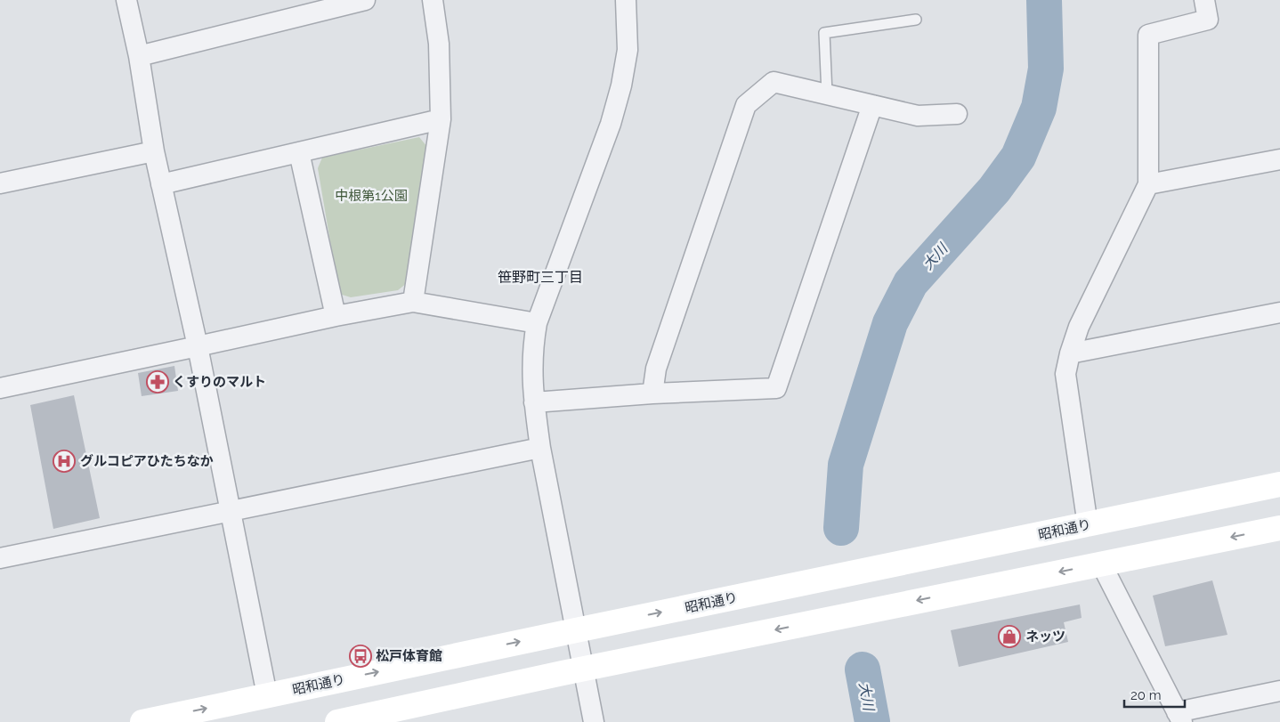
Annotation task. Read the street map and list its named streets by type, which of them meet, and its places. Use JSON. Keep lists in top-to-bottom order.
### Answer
{
  "streets": {
    "street": ["昭和通り"]
  },
  "districts": ["笹野町三丁目"],
  "water": ["大川"],
  "parks": ["中根第1公園"],
  "places": {
    "pharmacy": ["くすりのマルト"],
    "hospital": ["グルコピアひたちなか"],
    "shop": ["ネッツ"],
    "bus stop": ["松戸体育館"]
  },
  "scale_bar": "20 m"
}
